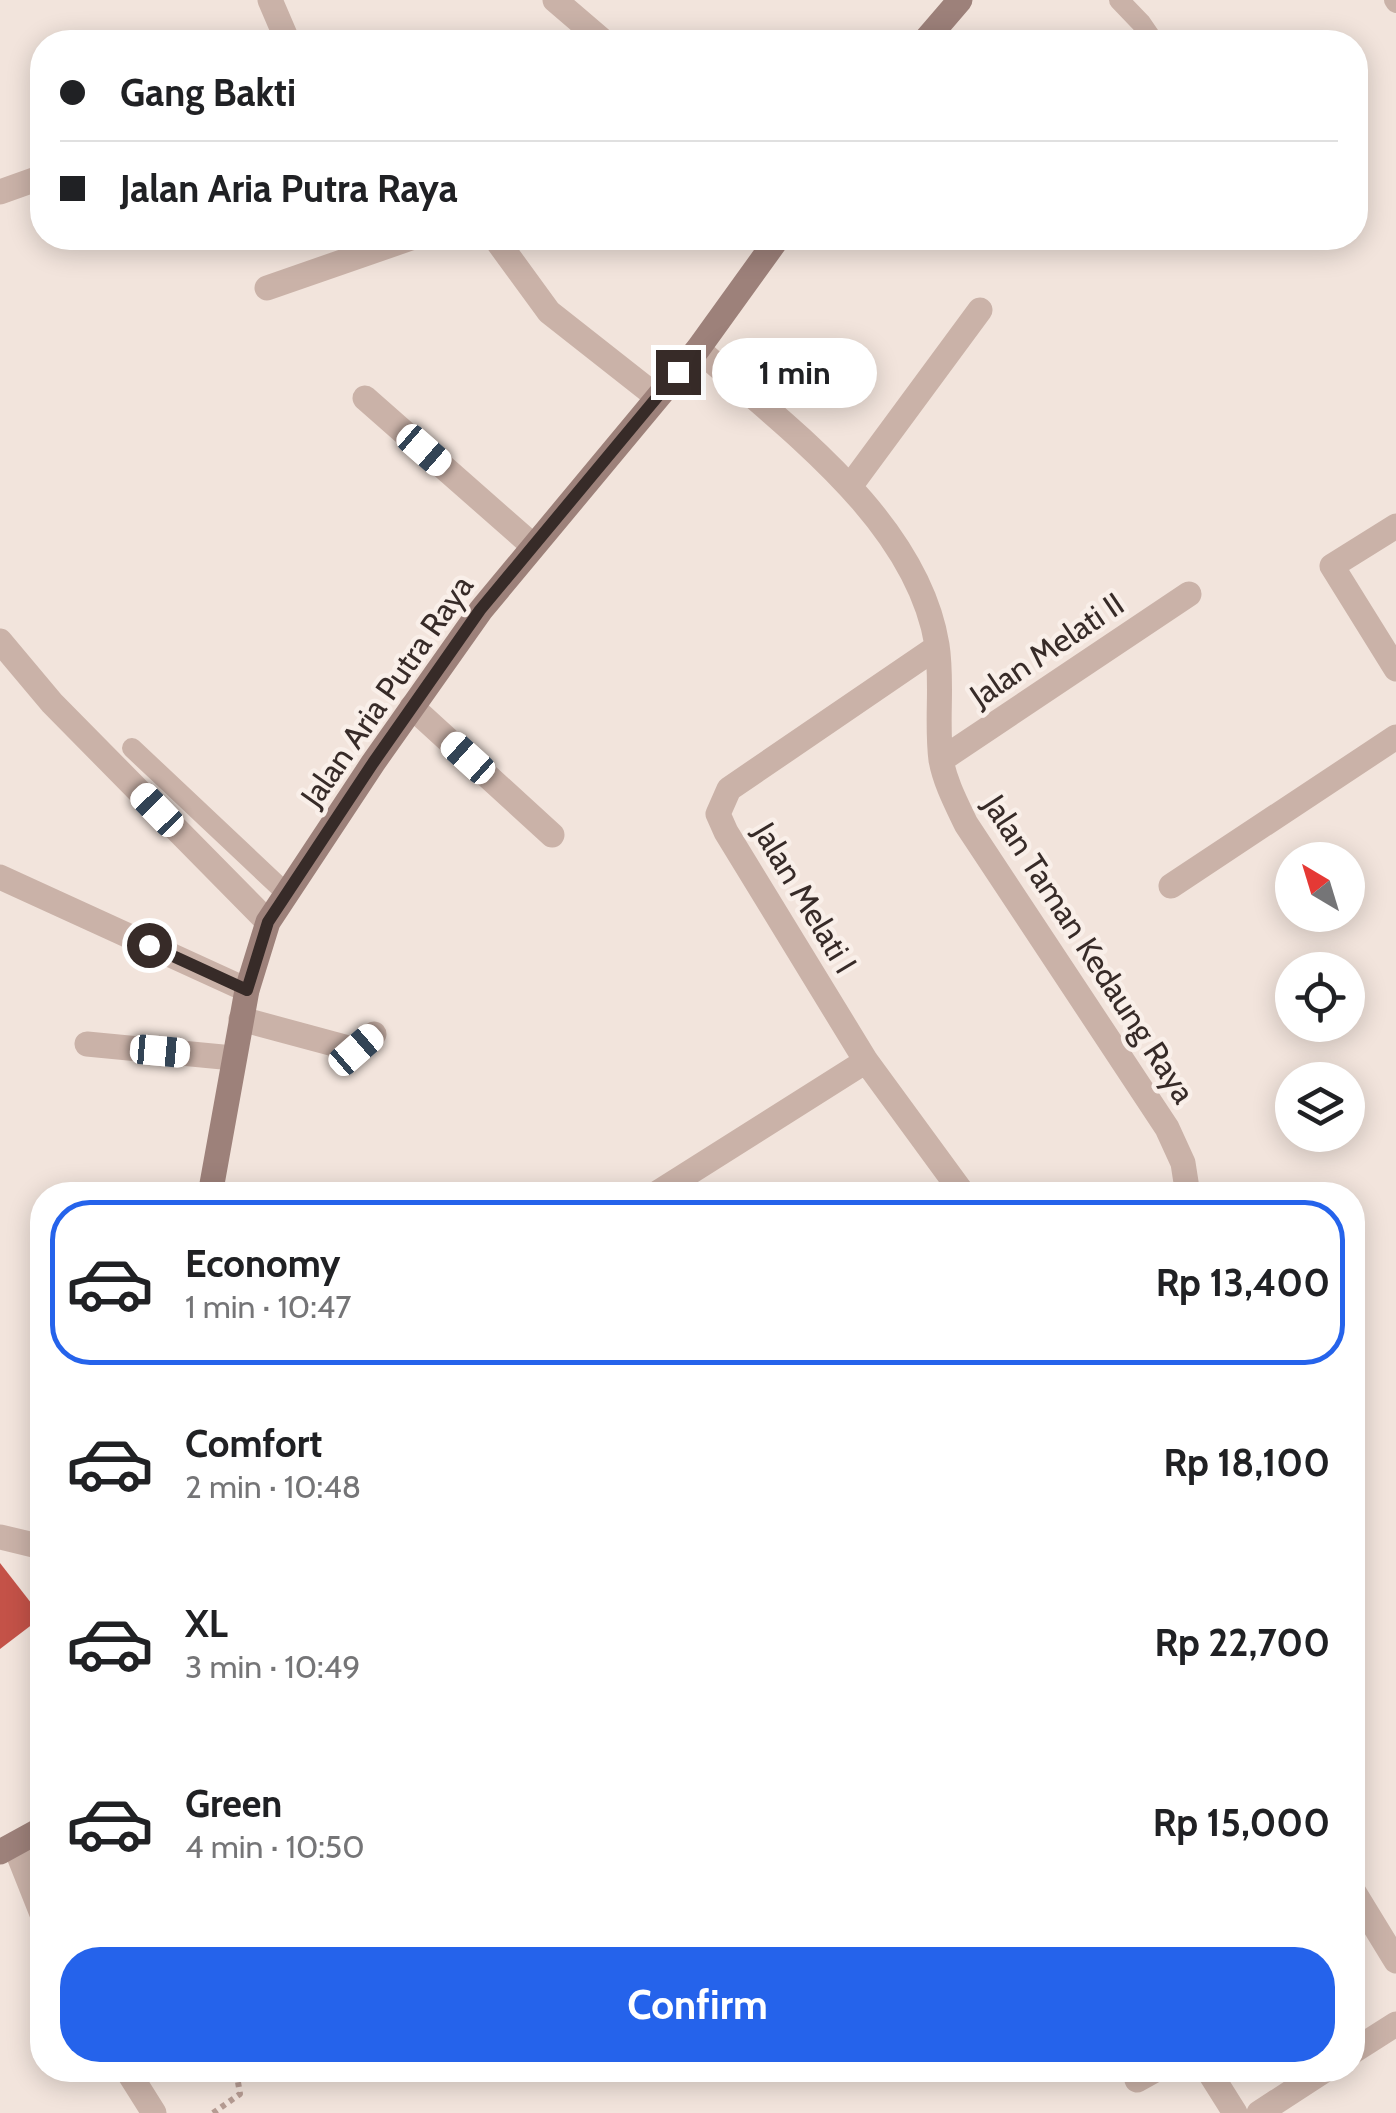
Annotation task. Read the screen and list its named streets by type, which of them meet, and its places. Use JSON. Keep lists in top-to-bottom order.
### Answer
{
  "streets": {
    "main road": ["Jalan Aria Putra Raya"],
    "street": ["Jalan Melati II", "Jalan Melati I", "Jalan Taman Kedaung Raya"]
  },
  "crossings": [
    ["Jalan Melati II", "Jalan Taman Kedaung Raya"],
    ["Jalan Aria Putra Raya", "Jalan Taman Kedaung Raya"],
    ["Jalan Melati I", "Jalan Taman Kedaung Raya"]
  ],
  "north": "top left",
  "page": {
    "banner": ["Gang Bakti", "Jalan Aria Putra Raya"],
    "bubble": "1 min",
    "list": [
      {
        "name": "Economy",
        "note": "1 min · 10:47",
        "value": "Rp 13,400"
      },
      {
        "name": "Comfort",
        "note": "2 min · 10:48",
        "value": "Rp 18,100"
      },
      {
        "name": "XL",
        "note": "3 min · 10:49",
        "value": "Rp 22,700"
      },
      {
        "name": "Green",
        "note": "4 min · 10:50",
        "value": "Rp 15,000"
      }
    ],
    "buttons": "Confirm"
  }
}
